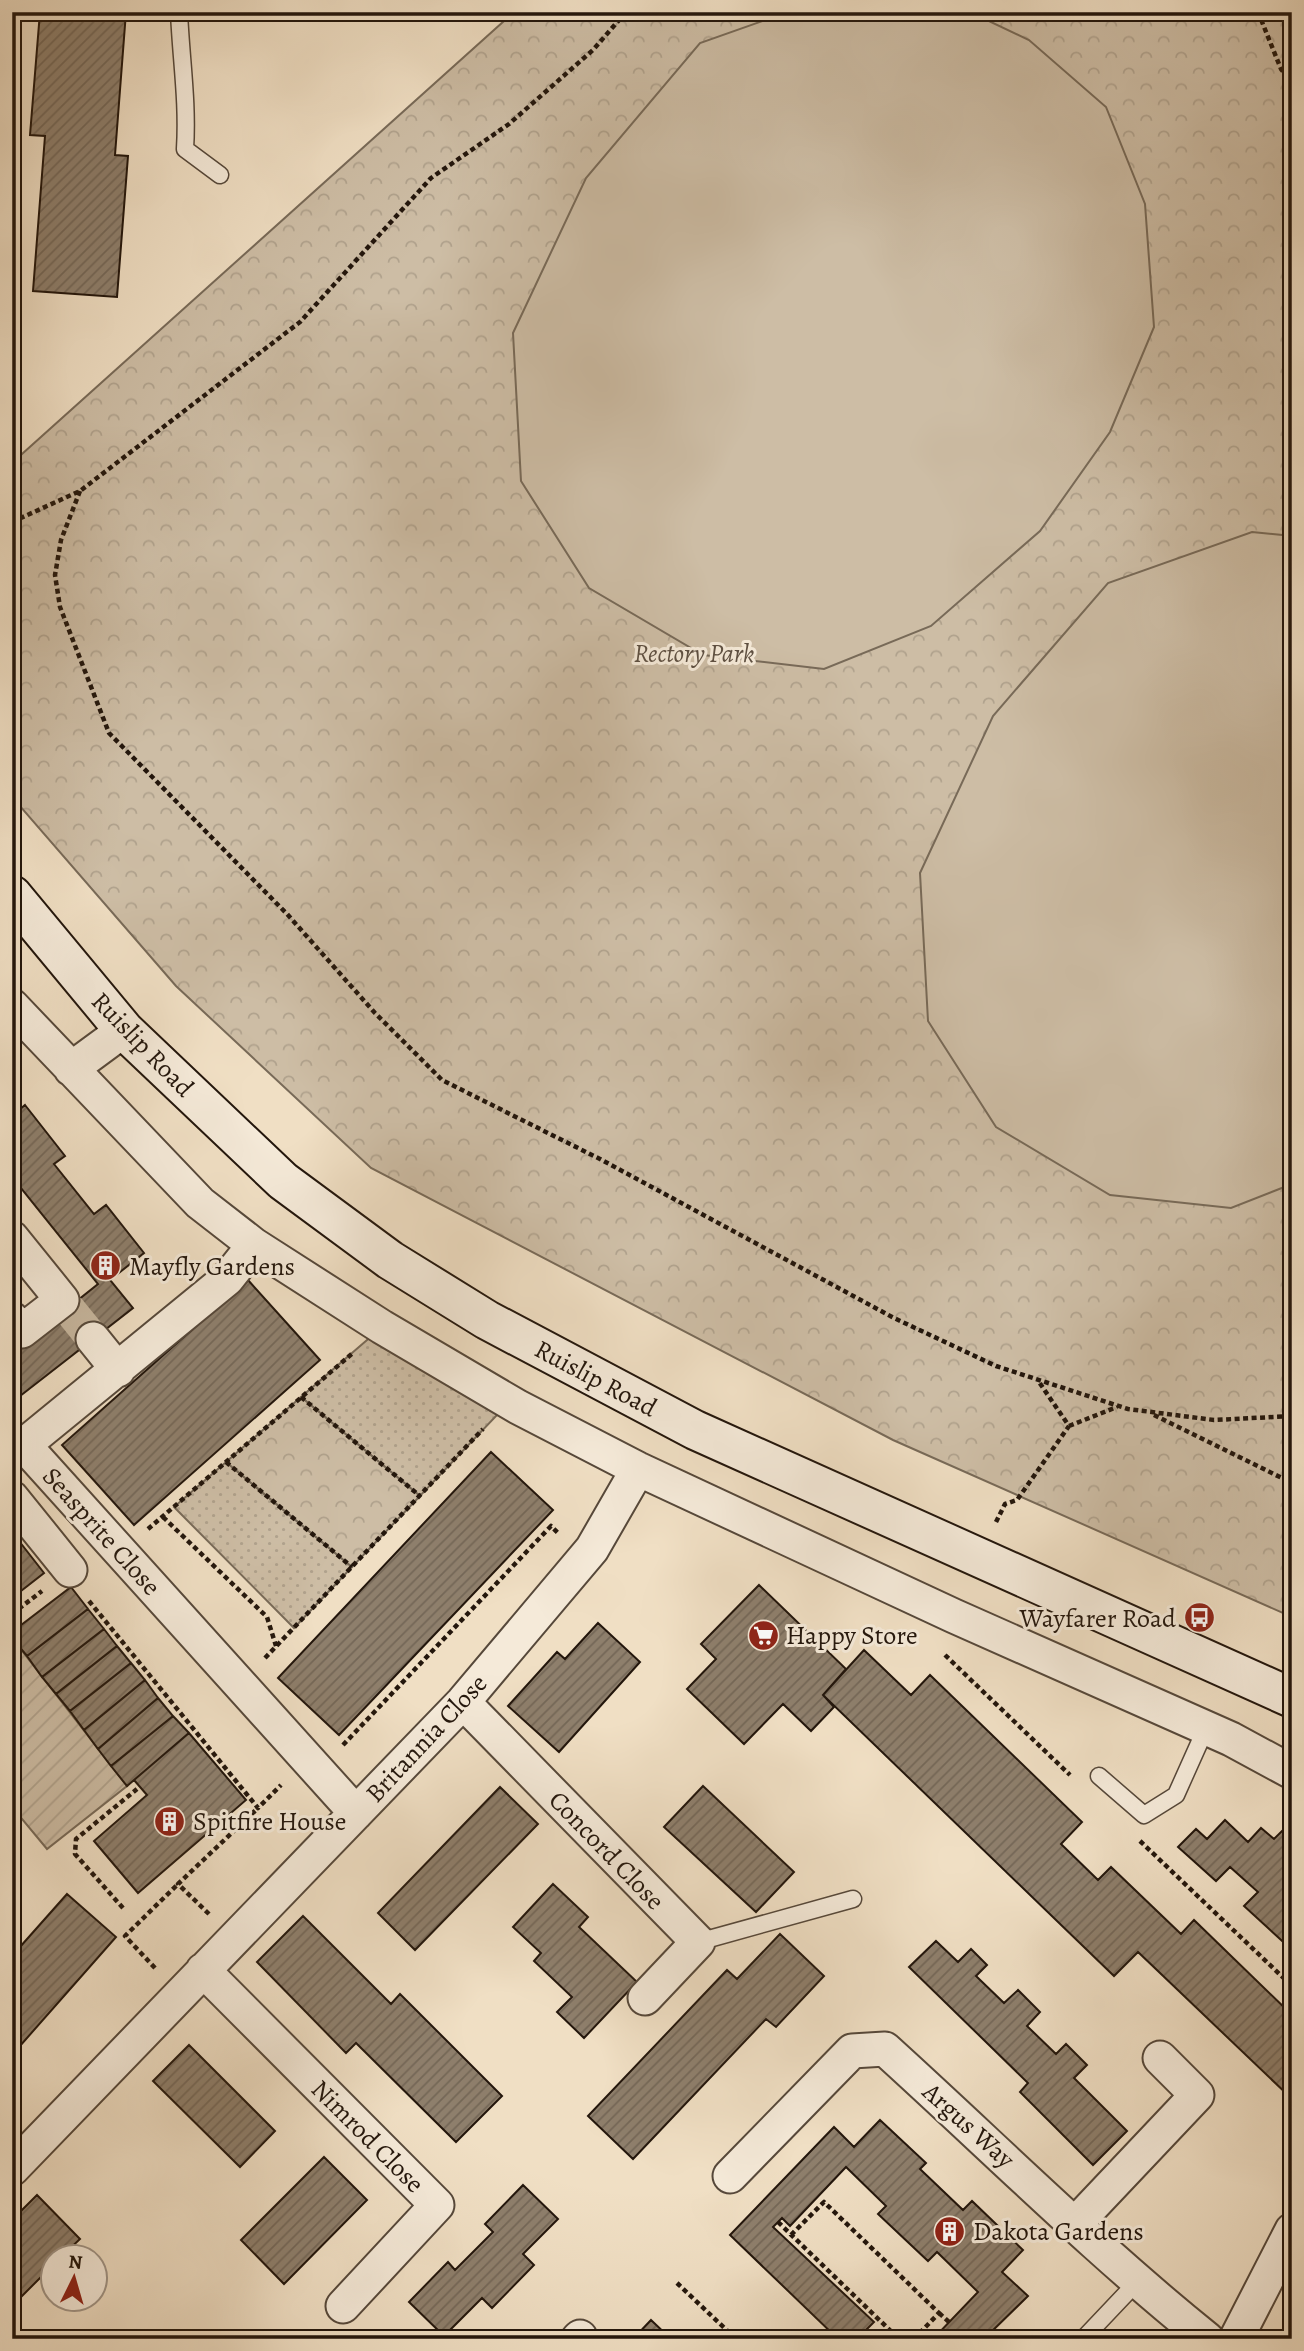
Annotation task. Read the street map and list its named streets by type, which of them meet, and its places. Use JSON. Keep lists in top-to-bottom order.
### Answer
{
  "streets": {
    "main road": ["Ruislip Road"],
    "street": [
      "Seasprite Close",
      "Britannia Close",
      "Concord Close",
      "Argus Way",
      "Nimrod Close"
    ]
  },
  "crossings": [
    ["Seasprite Close", "Britannia Close"],
    ["Britannia Close", "Concord Close"],
    ["Britannia Close", "Nimrod Close"]
  ],
  "parks": ["Rectory Park"],
  "places": {
    "building": ["Mayfly Gardens", "Spitfire House", "Dakota Gardens"],
    "bus stop": ["Wayfarer Road"],
    "supermarket": ["Happy Store"]
  },
  "north": "top"
}
